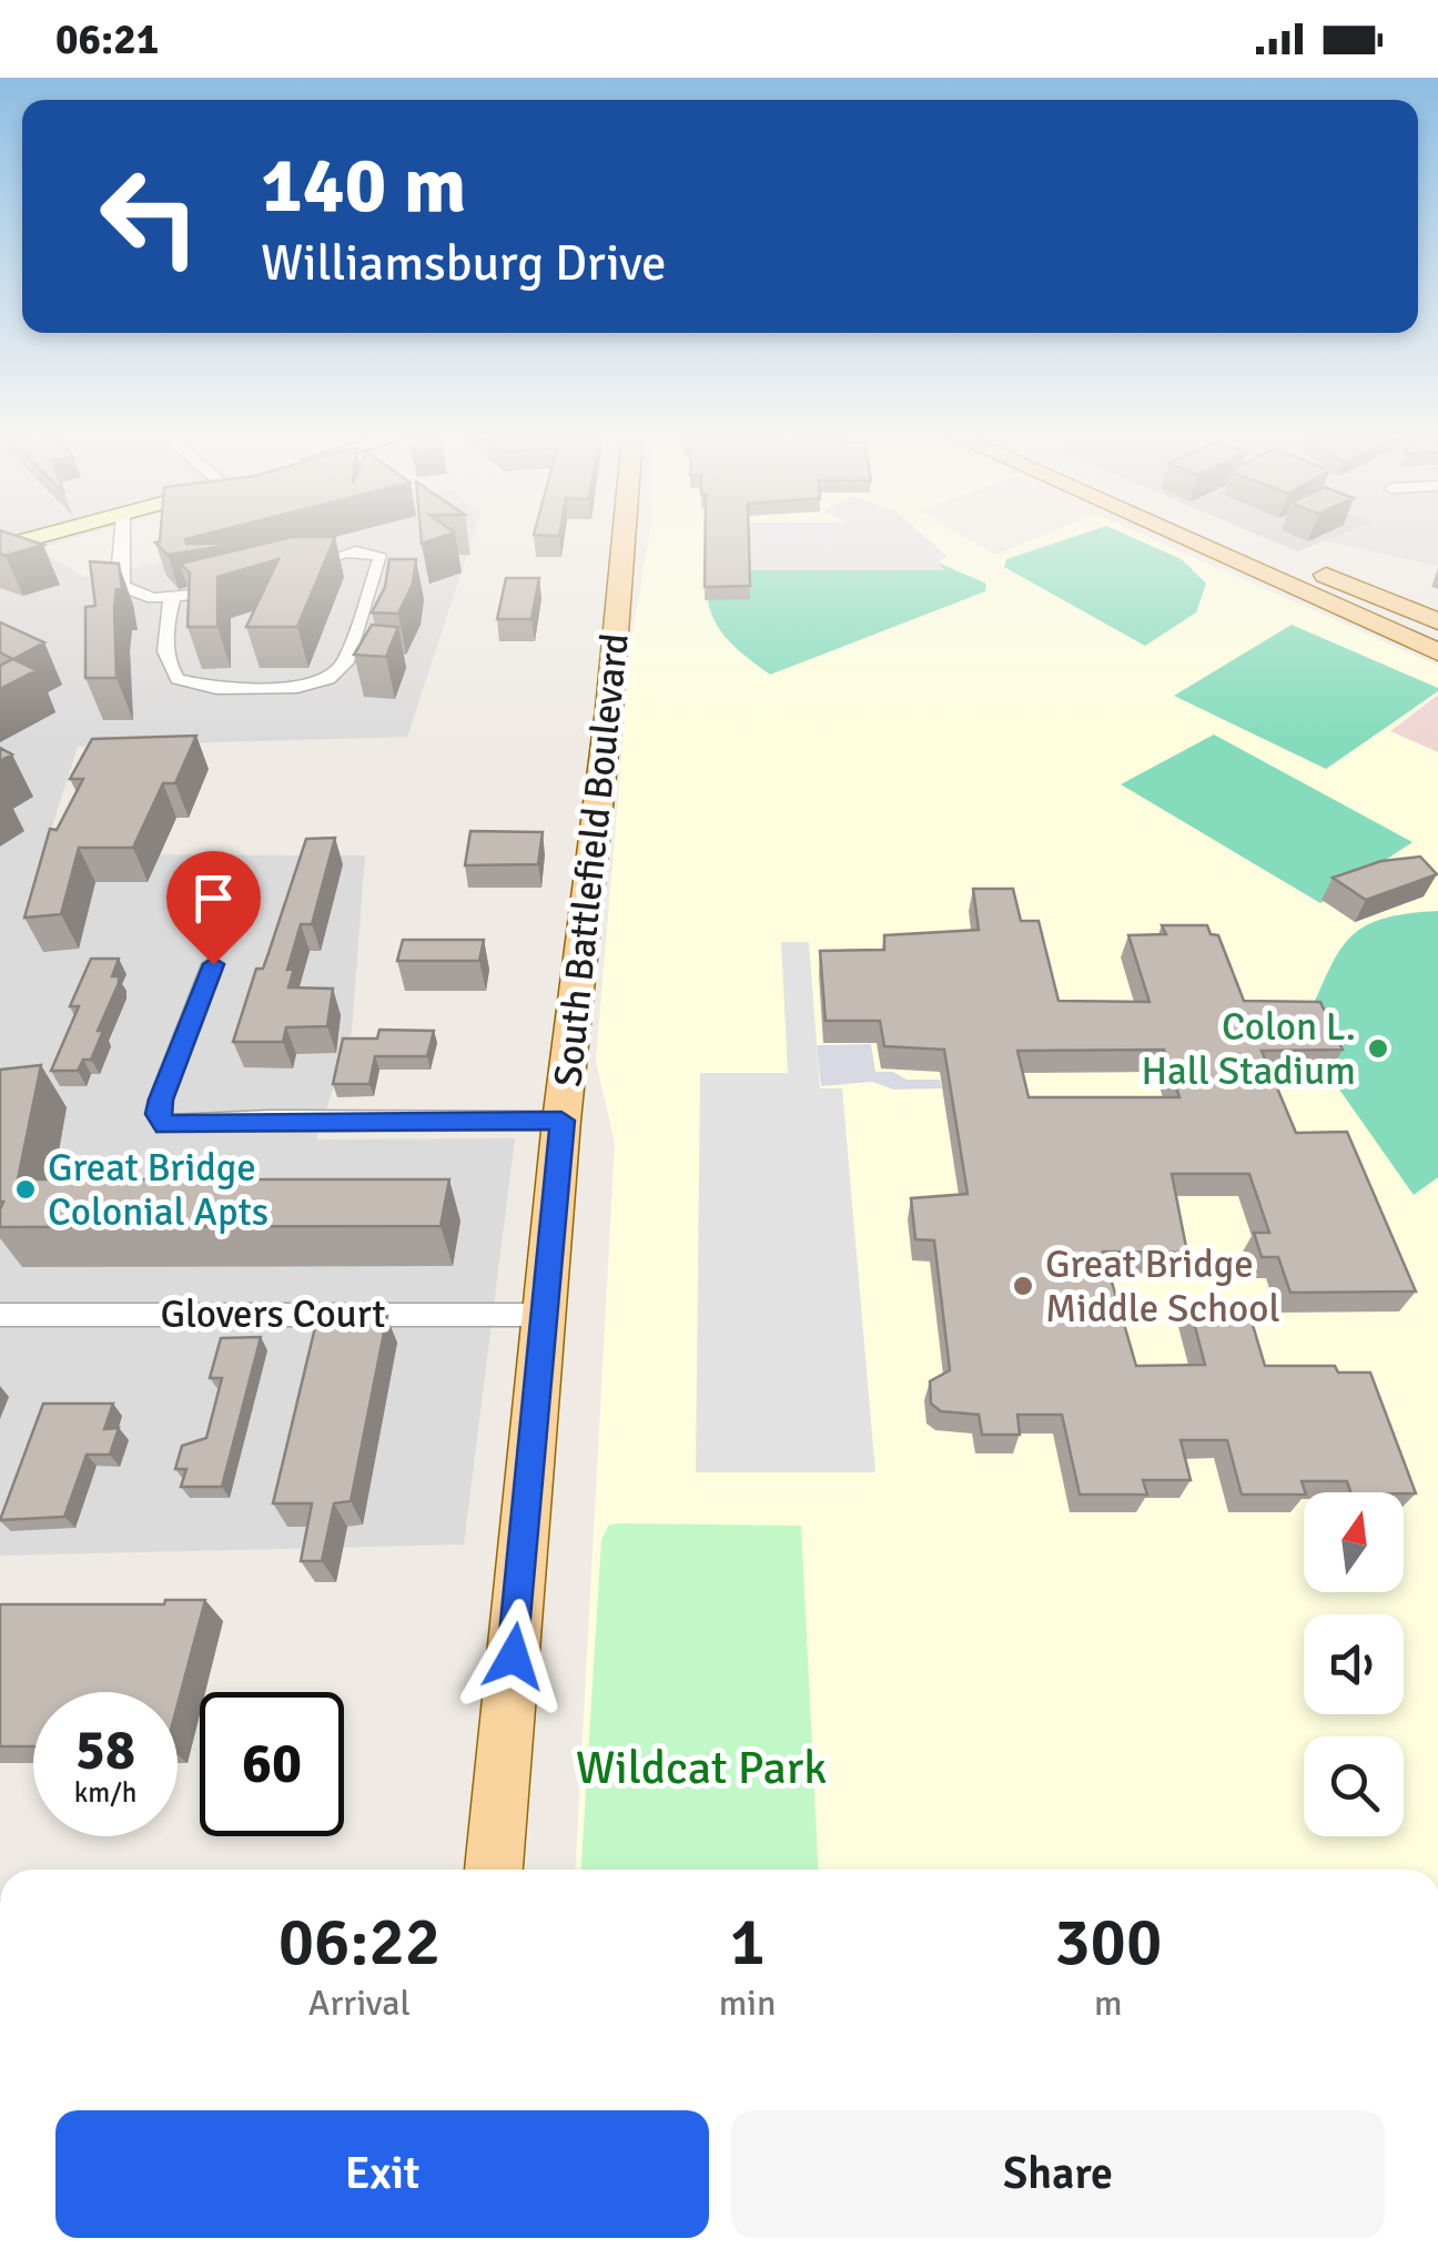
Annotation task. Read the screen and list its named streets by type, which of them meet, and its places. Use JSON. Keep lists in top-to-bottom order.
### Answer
{
  "streets": {
    "main road": ["South Battlefield Boulevard"],
    "street": ["Glovers Court"]
  },
  "crossings": [
    ["South Battlefield Boulevard", "Glovers Court"]
  ],
  "parks": ["Wildcat Park"],
  "places": ["Colon L. Hall Stadium", "Great Bridge Colonial Apts", "Great Bridge Middle School"],
  "north": "top",
  "page": {
    "status": "06:21",
    "turn": ["140 m", "Williamsburg Drive"],
    "speed": "58 km/h",
    "limit": "60",
    "eta": [
      "06:22",
      "Arrival",
      "1",
      "min",
      "300",
      "m"
    ],
    "buttons": ["Exit", "Share"]
  }
}
